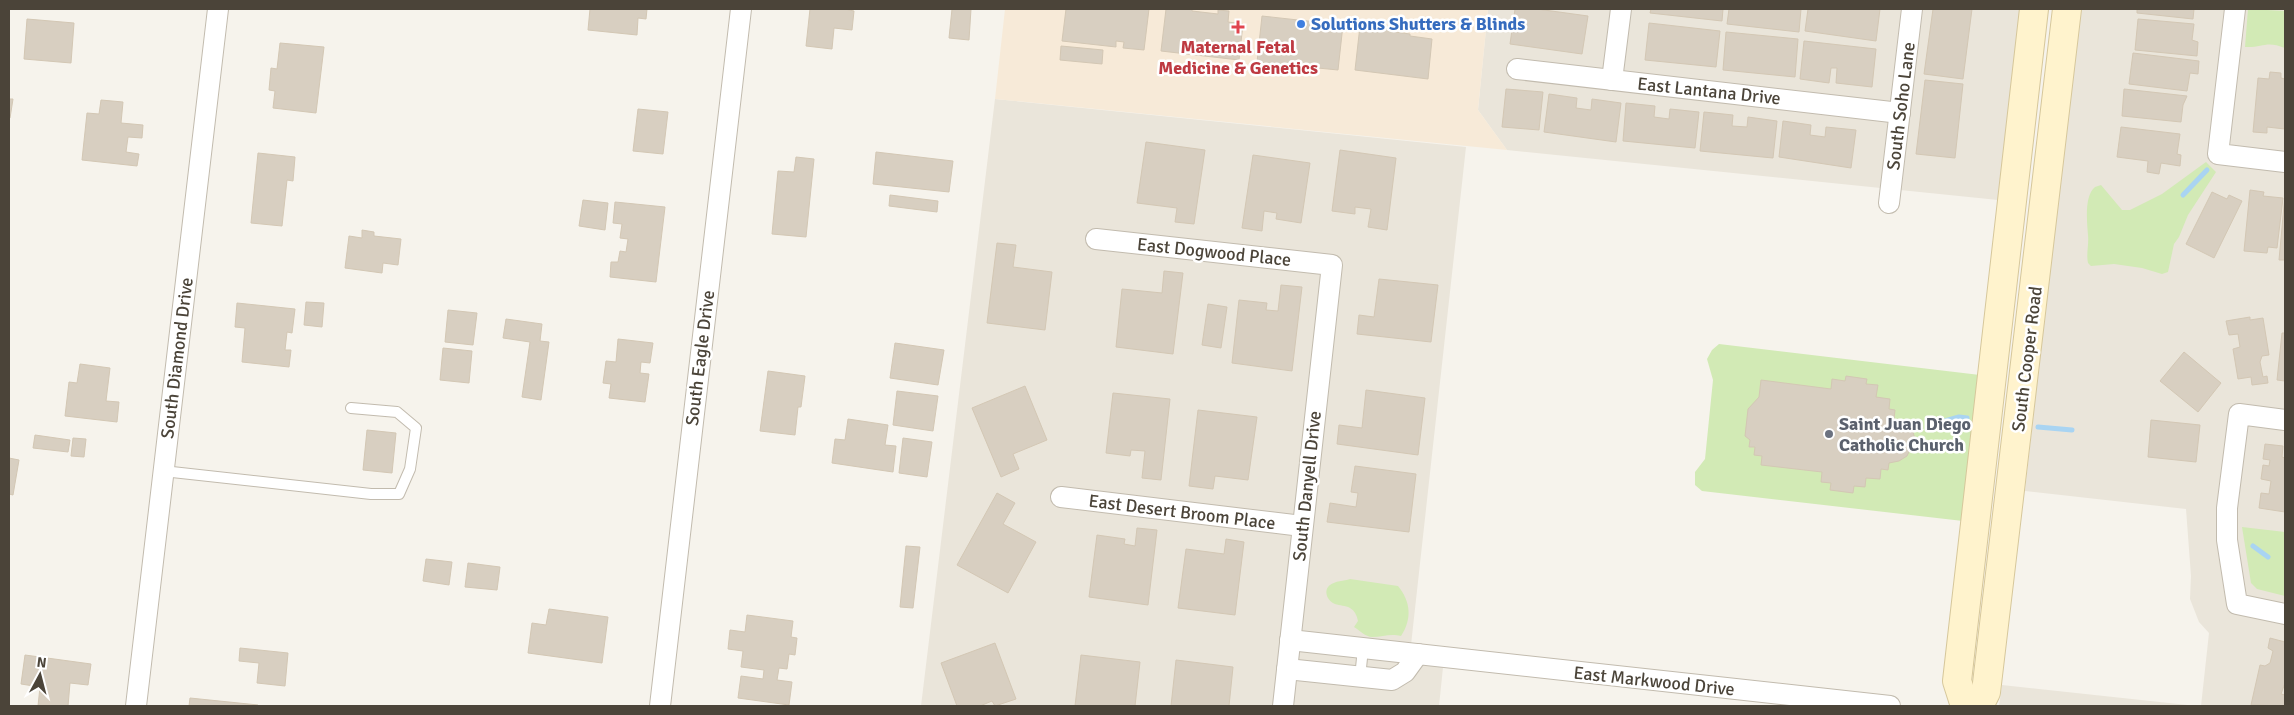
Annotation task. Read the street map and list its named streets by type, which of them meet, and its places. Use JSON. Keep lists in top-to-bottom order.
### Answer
{
  "streets": {
    "main road": ["South Cooper Road"],
    "street": [
      "East Lantana Drive",
      "South Soho Lane",
      "East Dogwood Place",
      "South Diamond Drive",
      "South Eagle Drive",
      "South Danyell Drive",
      "East Desert Broom Place",
      "East Markwood Drive"
    ]
  },
  "crossings": [
    ["East Lantana Drive", "South Soho Lane"],
    ["East Dogwood Place", "South Danyell Drive"],
    ["South Danyell Drive", "East Desert Broom Place"],
    ["South Danyell Drive", "East Markwood Drive"]
  ],
  "places": {
    "other": ["Solutions Shutters & Blinds", "Saint Juan Diego Catholic Church"],
    "health": ["Maternal Fetal Medicine & Genetics"]
  },
  "north": "top"
}
